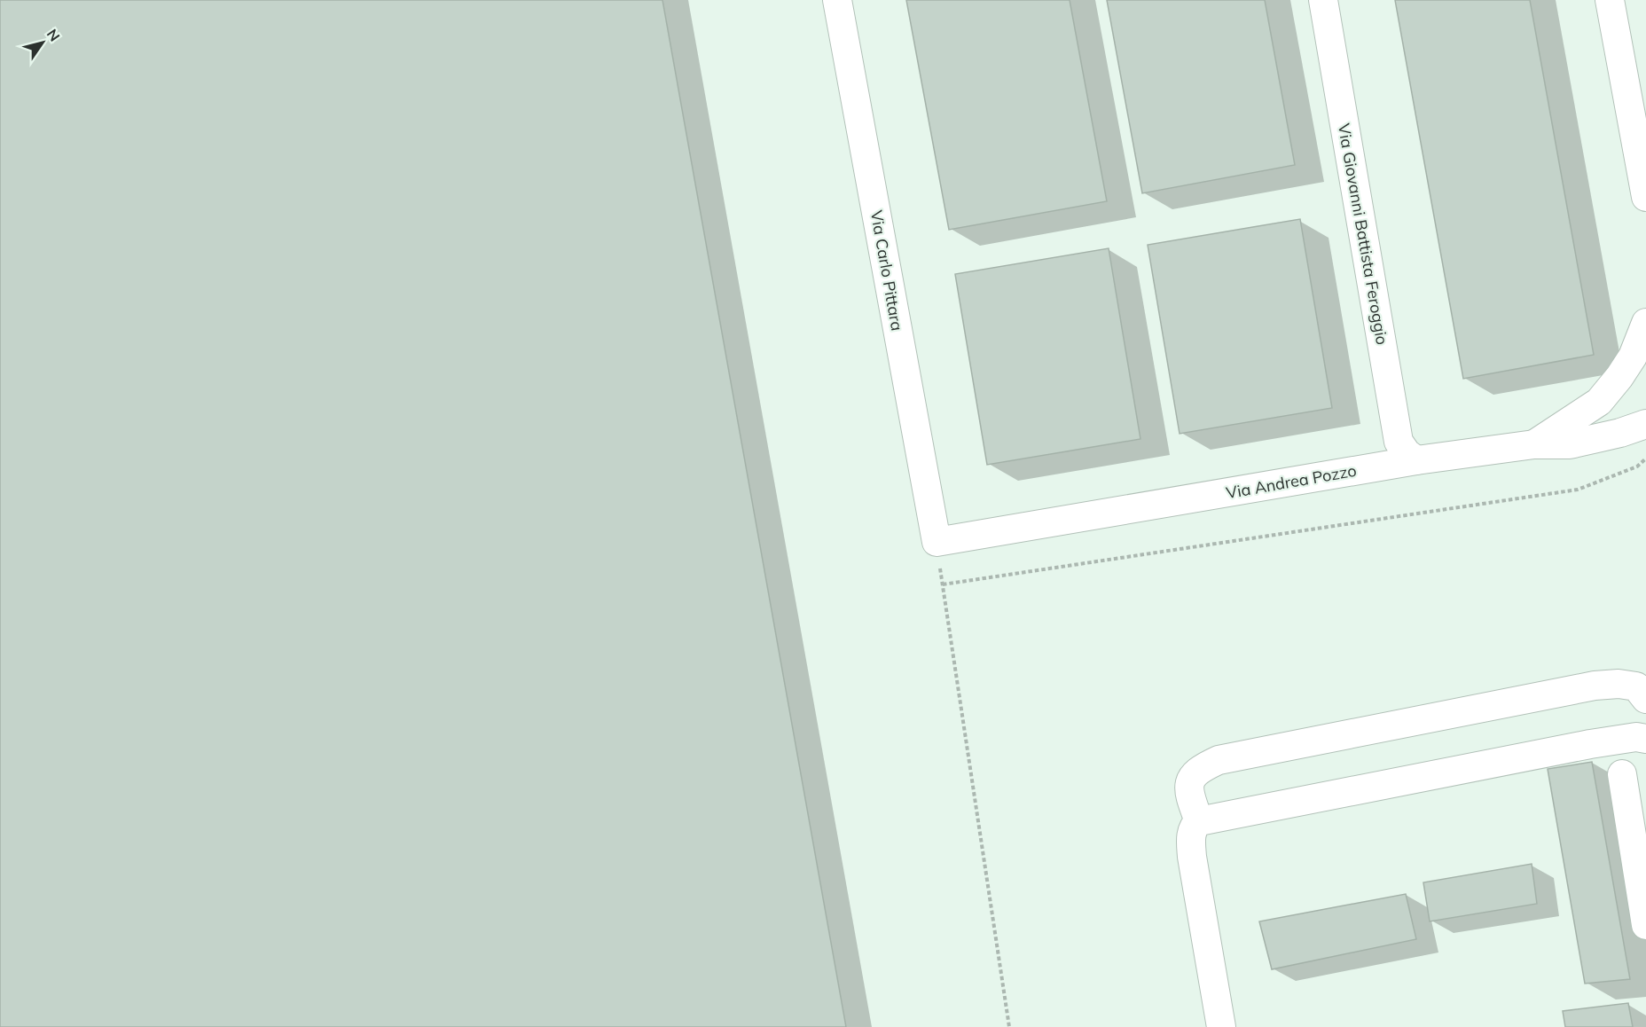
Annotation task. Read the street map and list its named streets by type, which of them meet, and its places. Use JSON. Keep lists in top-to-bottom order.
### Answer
{
  "streets": {
    "street": ["Via Giovanni Battista Feroggio", "Via Carlo Pittara", "Via Andrea Pozzo"]
  },
  "crossings": [
    ["Via Giovanni Battista Feroggio", "Via Andrea Pozzo"],
    ["Via Carlo Pittara", "Via Andrea Pozzo"]
  ],
  "north": "top right"
}
